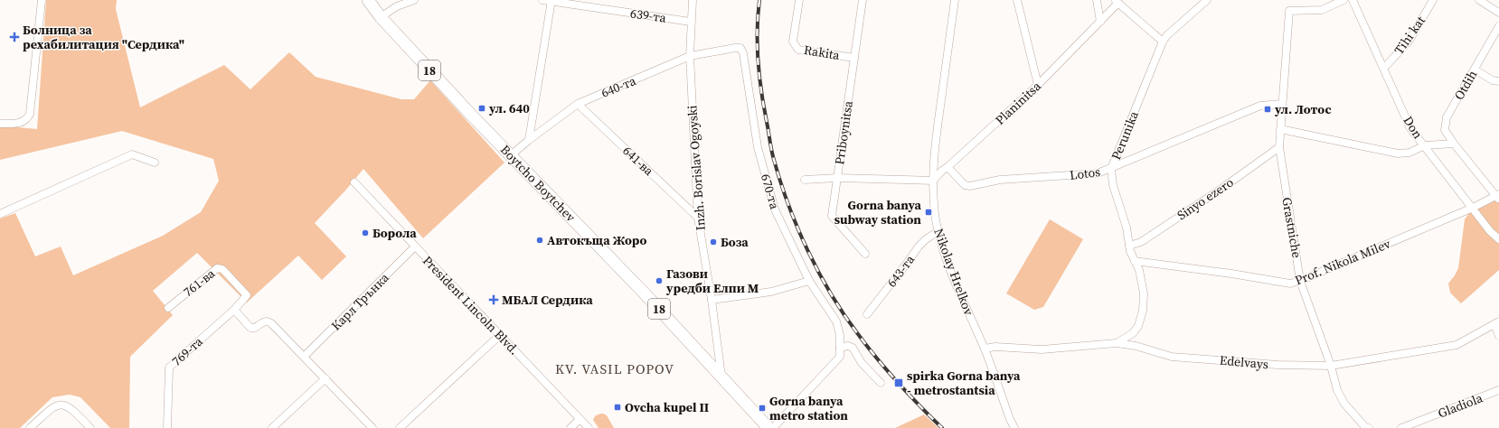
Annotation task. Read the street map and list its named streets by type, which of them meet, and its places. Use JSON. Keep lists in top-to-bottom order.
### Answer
{
  "streets": {
    "highway": ["18", "Boytcho Boytchev"],
    "street": [
      "639-та",
      "Tihi kat",
      "Rakita",
      "Otdih",
      "640-та",
      "Planinitsa",
      "Don",
      "Priboynitsa",
      "Perunika",
      "641-ва",
      "Inzh. Borislav Ogoyski",
      "Lotos",
      "670-та",
      "Sinyo ezero",
      "Grastniche",
      "Prof. Nikola Milev",
      "643-та",
      "Nikolay Hrelkov",
      "761-ва",
      "Карл Трънка",
      "President Lincoln Blvd.",
      "769-та",
      "Edelvays",
      "Gladiola"
    ]
  },
  "crossings": [
    ["639-та", "Inzh. Borislav Ogoyski"],
    ["Tihi kat", "Don"],
    ["Rakita", "Priboynitsa"],
    ["640-та", "641-ва"],
    ["640-та", "Inzh. Borislav Ogoyski"],
    ["640-та", "Boytcho Boytchev"],
    ["640-та", "670-та"],
    ["Planinitsa", "Lotos"],
    ["Planinitsa", "Nikolay Hrelkov"],
    ["Don", "Prof. Nikola Milev"],
    ["Perunika", "Lotos"],
    ["Perunika", "Sinyo ezero"],
    ["Perunika", "Prof. Nikola Milev"],
    ["Perunika", "Edelvays"],
    ["641-ва", "Inzh. Borislav Ogoyski"],
    ["Inzh. Borislav Ogoyski", "Boytcho Boytchev"],
    ["Lotos", "Grastniche"],
    ["Sinyo ezero", "Grastniche"],
    ["Grastniche", "Prof. Nikola Milev"],
    ["Grastniche", "Edelvays"],
    ["643-та", "Nikolay Hrelkov"],
    ["Nikolay Hrelkov", "Edelvays"],
    ["761-ва", "769-та"],
    ["Карл Трънка", "President Lincoln Blvd."]
  ],
  "districts": ["KV. VASIL POPOV"],
  "places": {
    "health": ["Болница за рехабилитация \"Сердика\"", "МБАЛ Сердика"],
    "transit": [
      "ул. 640",
      "ул. Лотос",
      "Gorna banya subway station",
      "spirka Gorna banya - metrostantsia",
      "Ovcha kupel II",
      "Gorna banya metro station"
    ],
    "other": [
      "Борола",
      "Автокъща Жоро",
      "Боза",
      "Газови уредби Елпи М"
    ]
  }
}
